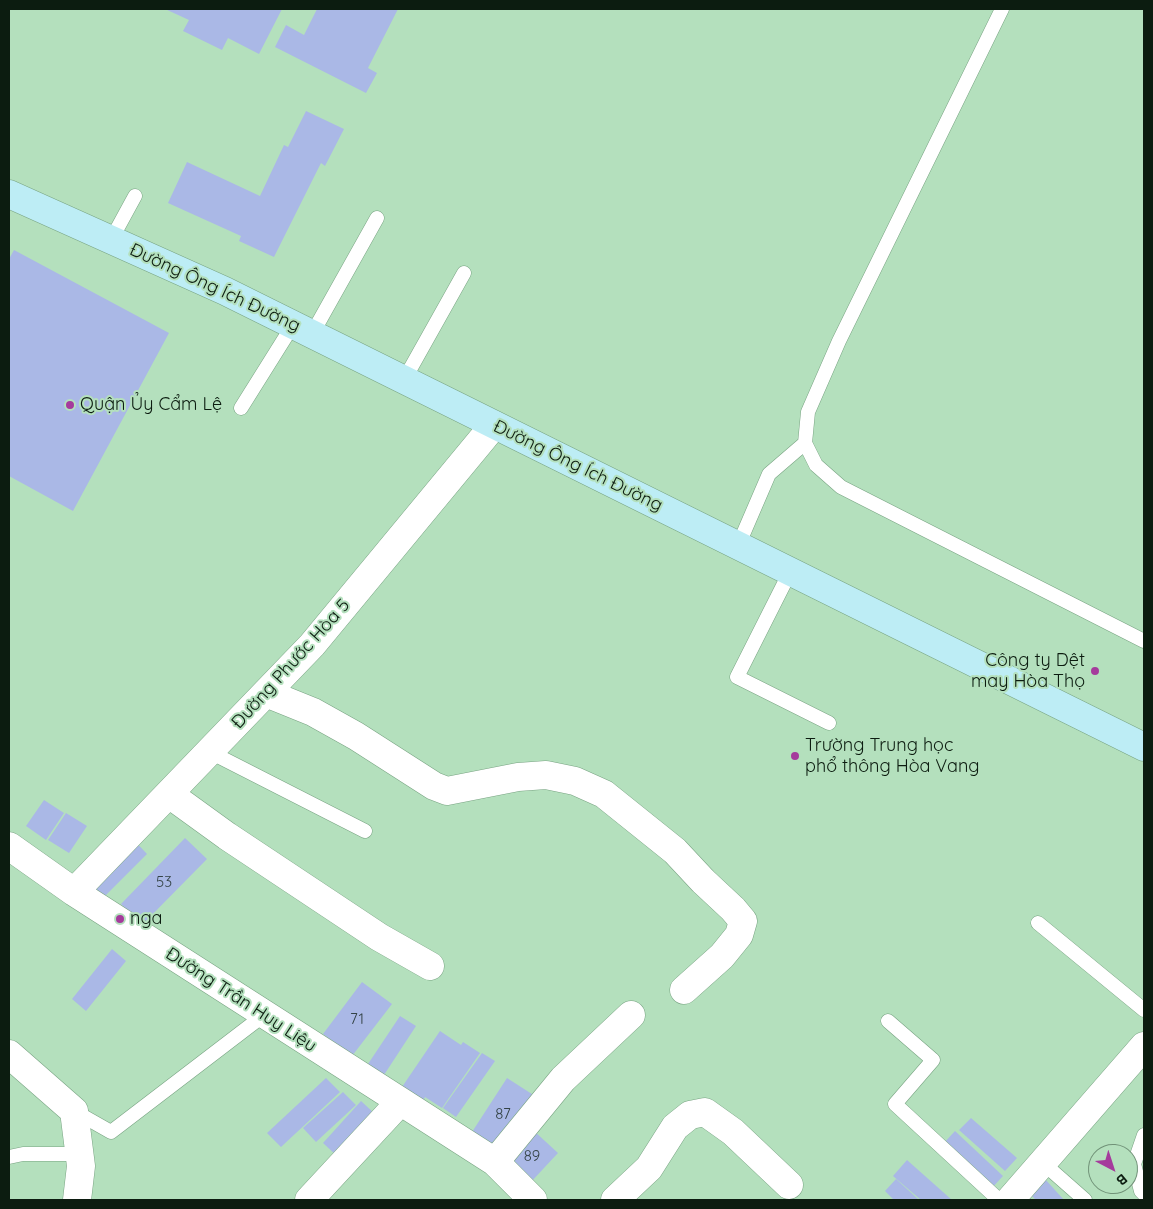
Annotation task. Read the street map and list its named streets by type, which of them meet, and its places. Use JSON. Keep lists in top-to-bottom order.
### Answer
{
  "streets": {
    "main road": ["Đường Ông Ích Đường"],
    "street": ["Đường Phước Hòa 5", "Đường Trần Huy Liệu"]
  },
  "crossings": [
    ["Đường Ông Ích Đường", "Đường Phước Hòa 5"],
    ["Đường Phước Hòa 5", "Đường Trần Huy Liệu"]
  ],
  "places": [
    "Quận Ủy Cẩm Lệ",
    "Công ty Dệt may Hòa Thọ",
    "Trường Trung học phổ thông Hòa Vang",
    "nga"
  ],
  "house_numbers": [
    "53",
    "71",
    "87",
    "89"
  ],
  "north": "bottom right"
}
